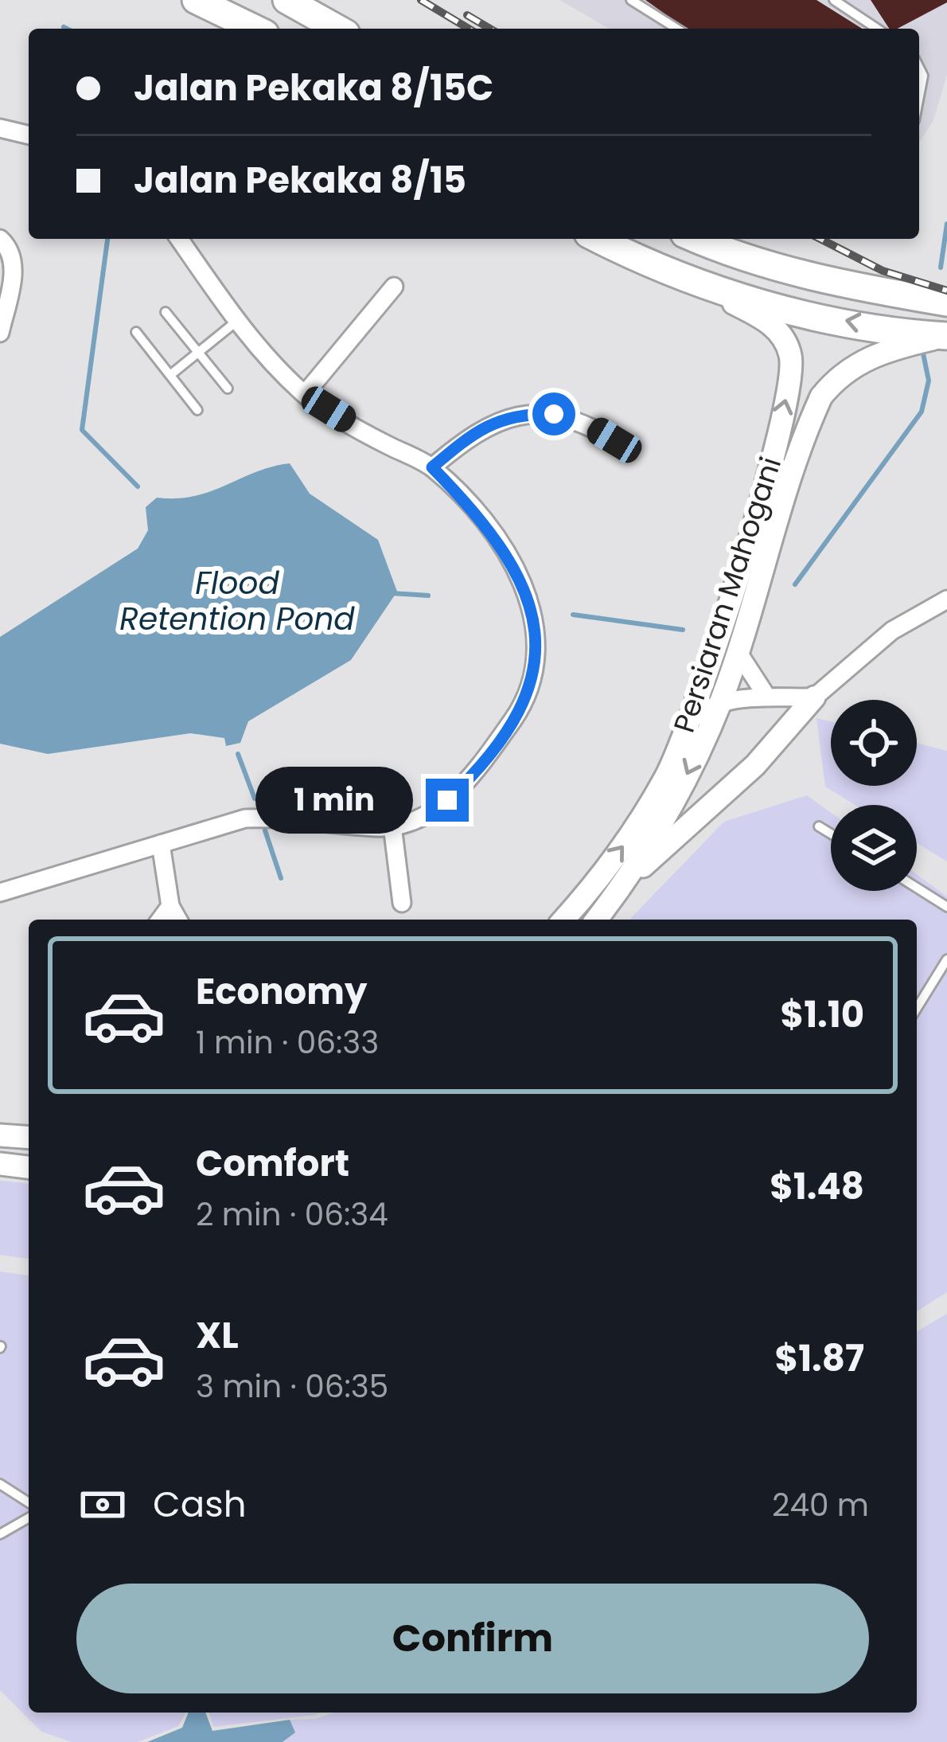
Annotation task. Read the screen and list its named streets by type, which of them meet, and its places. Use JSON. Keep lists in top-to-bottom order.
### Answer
{
  "streets": {
    "main road": ["Persiaran Mahogani"]
  },
  "water": ["Flood Retention Pond"],
  "page": {
    "banner": ["Jalan Pekaka 8/15C", "Jalan Pekaka 8/15"],
    "bubble": "1 min",
    "list": [
      {
        "name": "Economy",
        "note": "1 min · 06:33",
        "value": "$1.10"
      },
      {
        "name": "Comfort",
        "note": "2 min · 06:34",
        "value": "$1.48"
      },
      {
        "name": "XL",
        "note": "3 min · 06:35",
        "value": "$1.87"
      }
    ],
    "pay": ["Cash", "240 m"],
    "buttons": "Confirm"
  }
}
